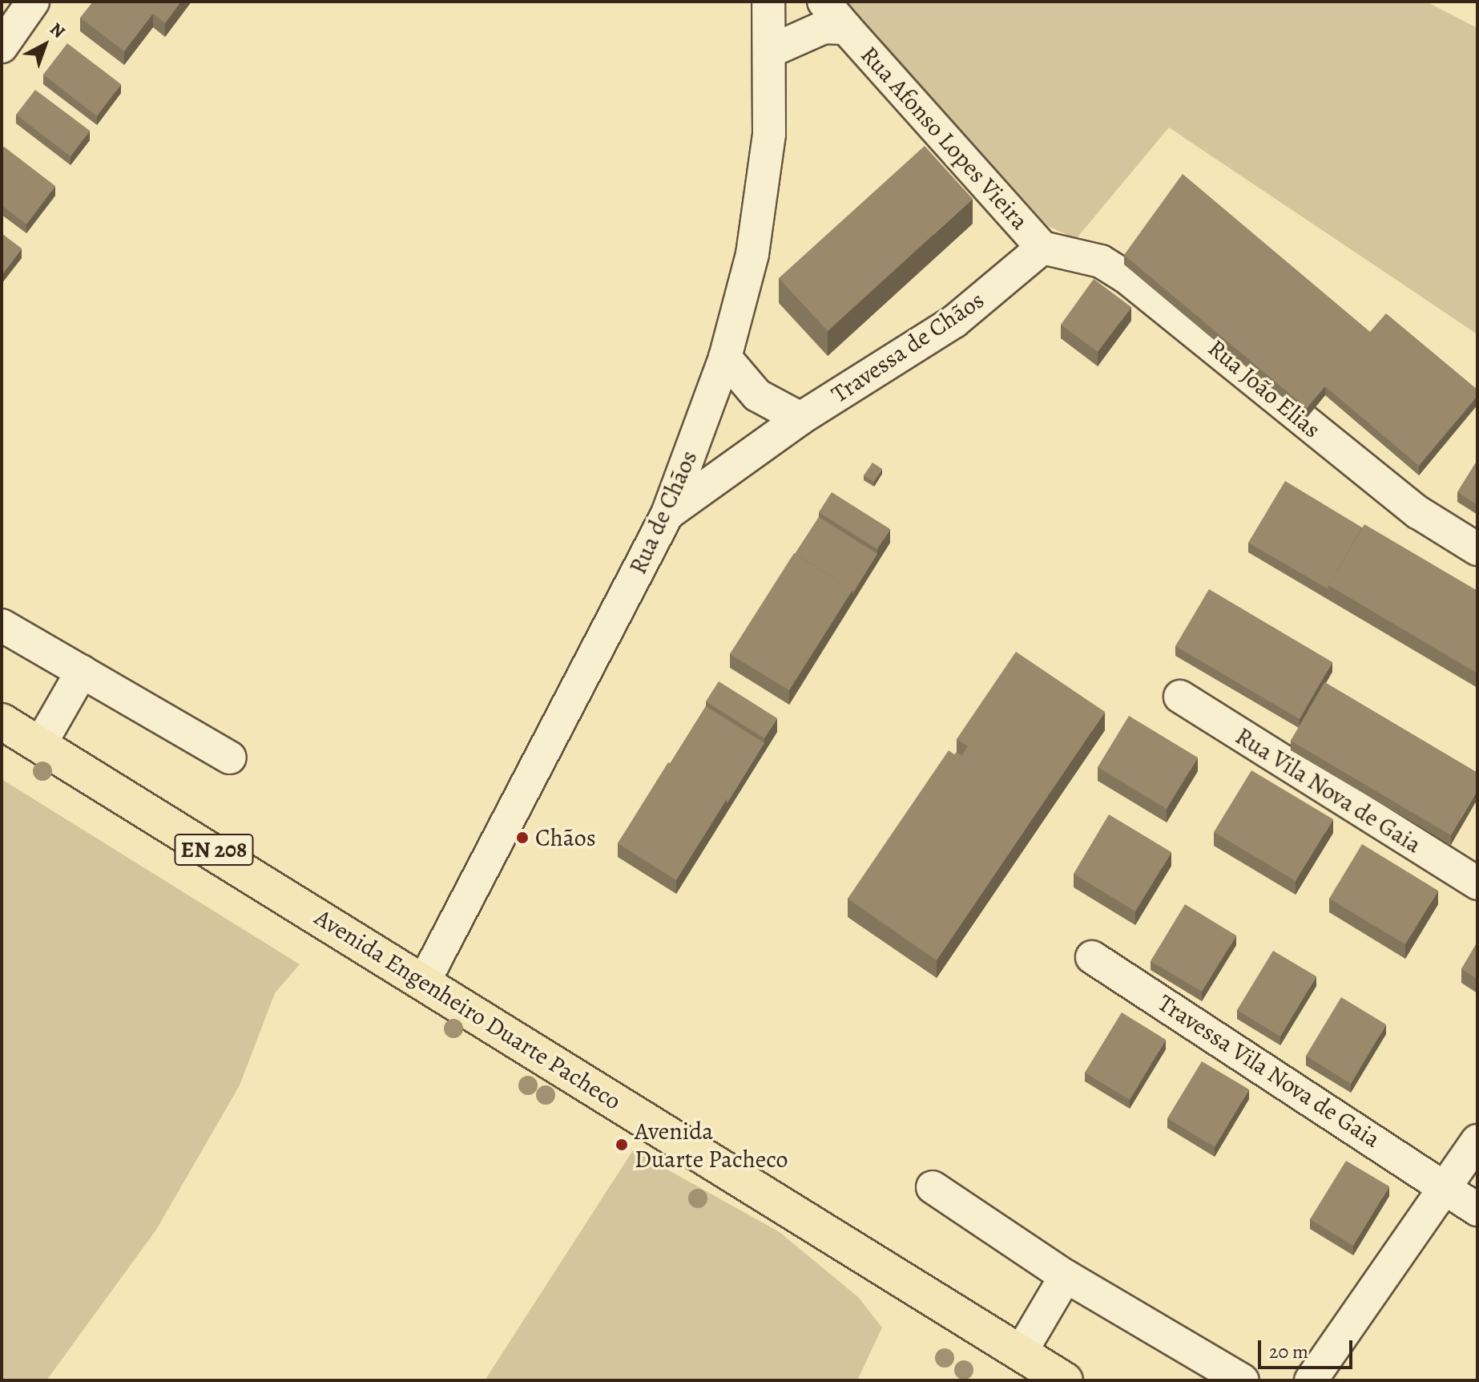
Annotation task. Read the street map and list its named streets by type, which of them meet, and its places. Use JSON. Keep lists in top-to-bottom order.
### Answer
{
  "streets": {
    "main road": ["EN 208", "Avenida Engenheiro Duarte Pacheco"],
    "street": [
      "Rua Afonso Lopes Vieira",
      "Travessa de Chãos",
      "Rua João Elias",
      "Rua de Chãos",
      "Rua Vila Nova de Gaia",
      "Travessa Vila Nova de Gaia"
    ]
  },
  "crossings": [
    ["Rua Afonso Lopes Vieira", "Travessa de Chãos"],
    ["Rua Afonso Lopes Vieira", "Rua João Elias"],
    ["Rua Afonso Lopes Vieira", "Rua de Chãos"],
    ["Travessa de Chãos", "Rua João Elias"],
    ["Travessa de Chãos", "Rua de Chãos"],
    ["Rua de Chãos", "Avenida Engenheiro Duarte Pacheco"]
  ],
  "places": ["Chãos", "Avenida Duarte Pacheco"],
  "scale_bar": "20 m",
  "north": "top right"
}
